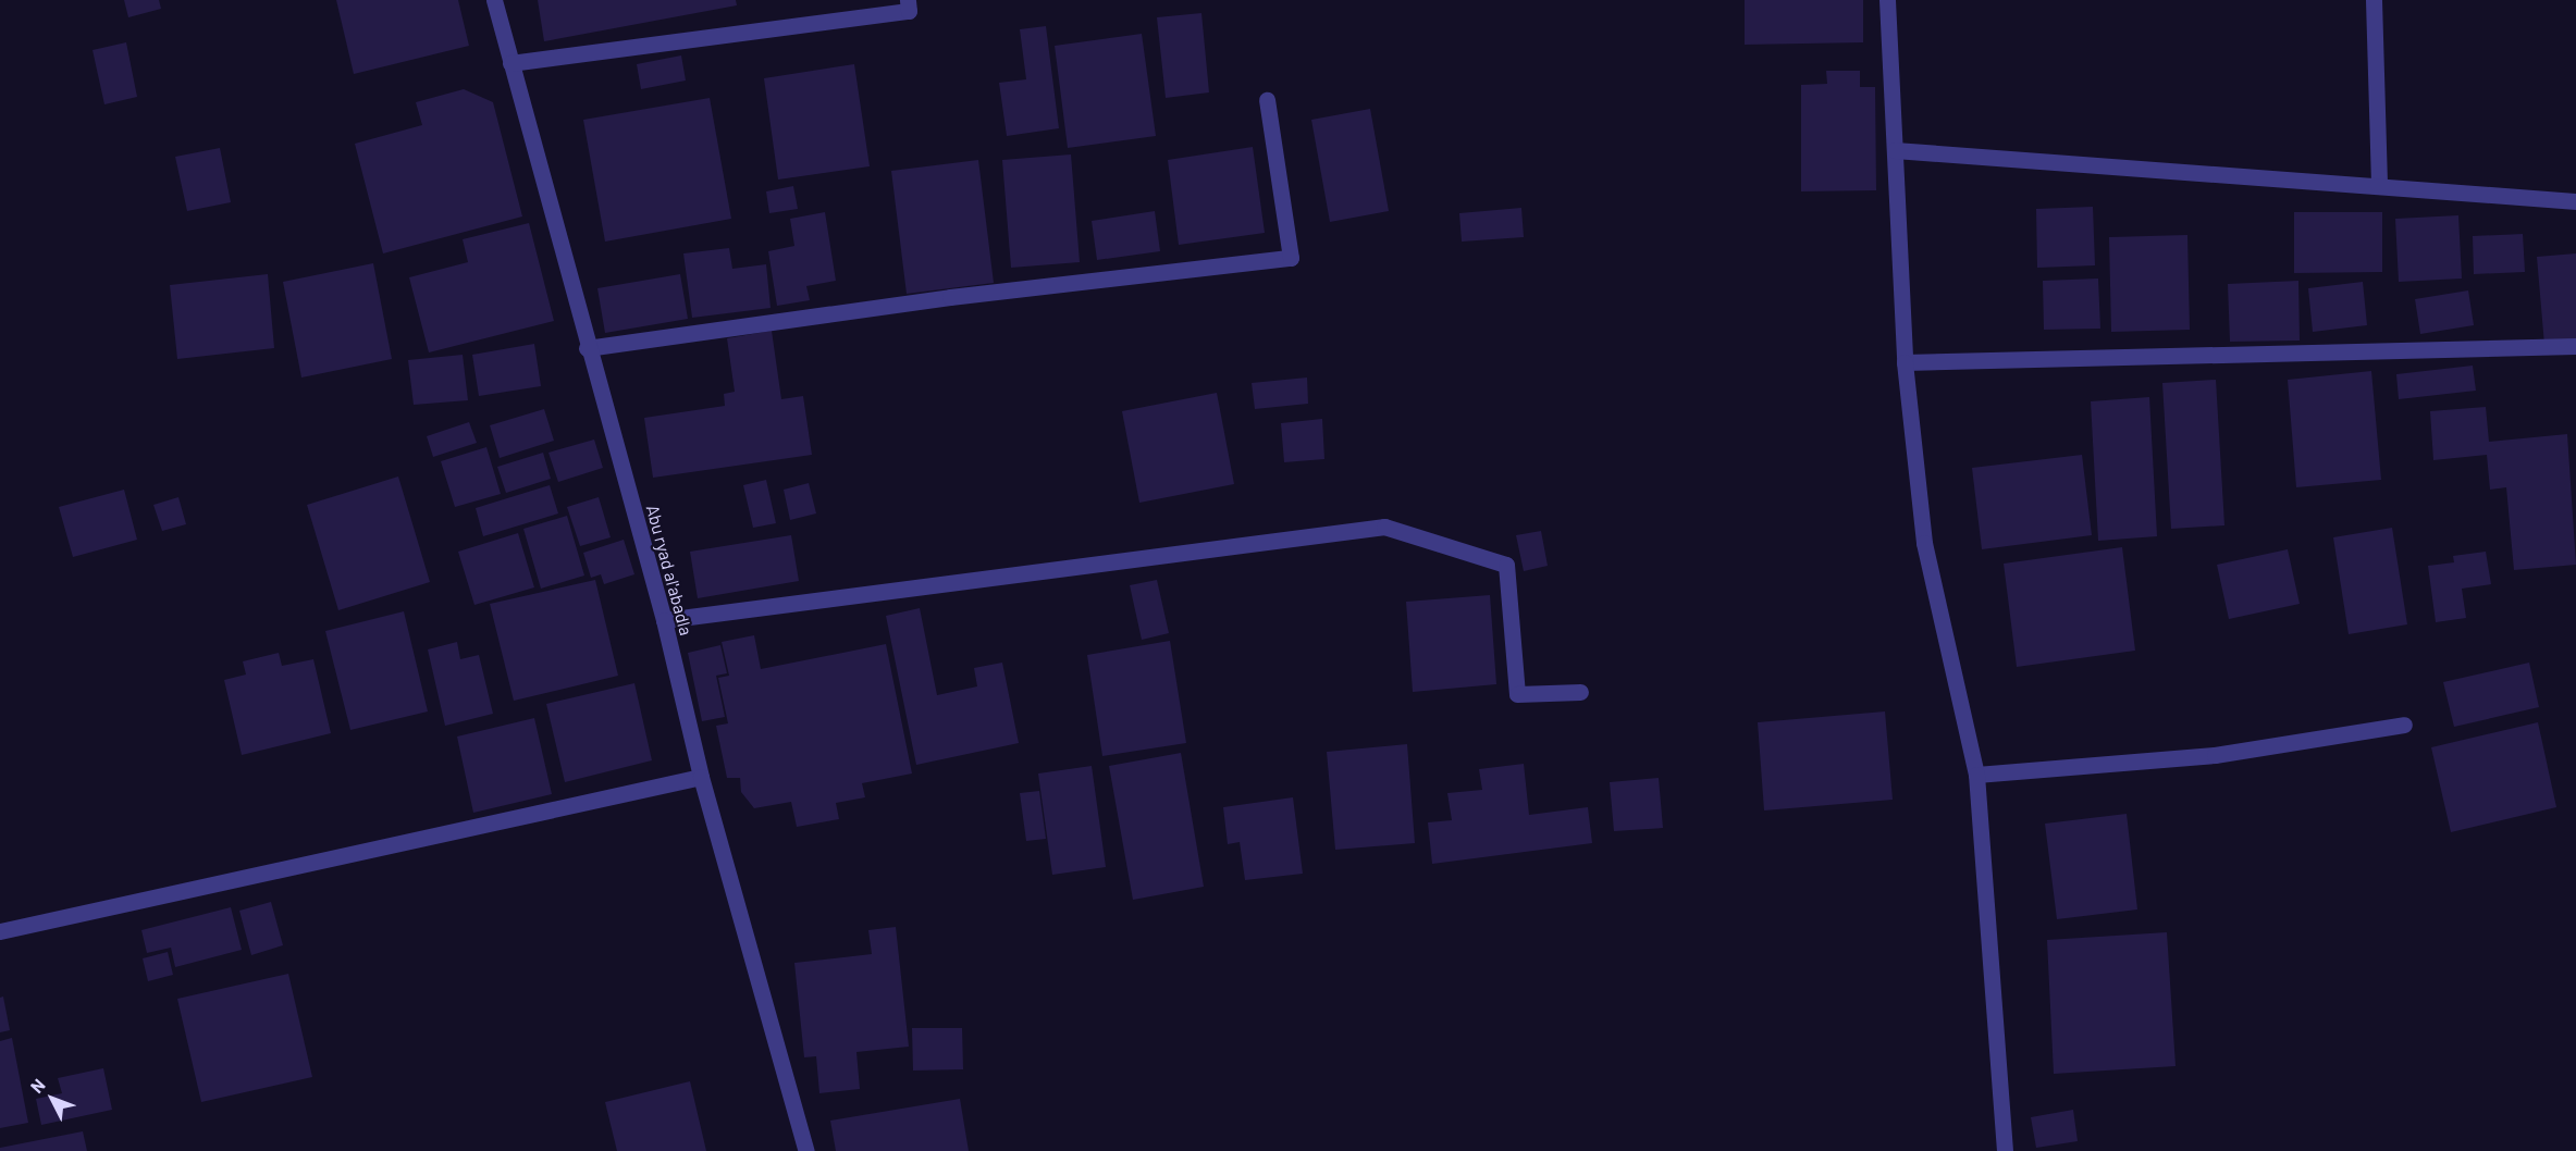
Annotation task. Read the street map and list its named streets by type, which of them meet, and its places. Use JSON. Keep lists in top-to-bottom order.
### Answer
{
  "streets": {
    "street": ["Abu ryad al'abadla"]
  },
  "north": "top left"
}
